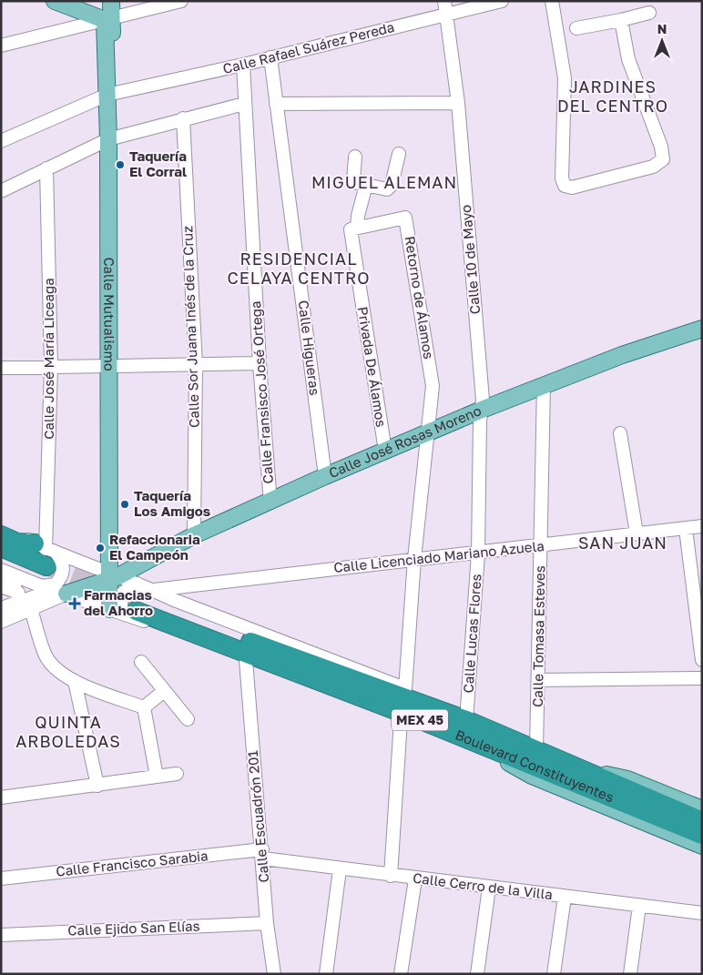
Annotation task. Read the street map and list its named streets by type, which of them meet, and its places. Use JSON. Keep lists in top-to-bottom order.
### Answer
{
  "streets": {
    "highway": ["MEX 45", "Boulevard Constituyentes"],
    "main road": ["Calle Mutualismo", "Calle José Rosas Moreno"],
    "street": [
      "Calle Rafael Suárez Pereda",
      "Calle 10 de Mayo",
      "Retorno de Álamos",
      "Calle Sor Juana Inés de la Cruz",
      "Calle Higueras",
      "Calle José María Liceaga",
      "Privada De Álamos",
      "Calle Fransisco José Ortega",
      "Calle Licenciado Mariano Azuela",
      "Calle Lucas Flores",
      "Calle Tomasa Esteves",
      "Calle Escuadrón 201",
      "Calle Francisco Sarabia",
      "Calle Cerro de la Villa",
      "Calle Ejido San Elías"
    ]
  },
  "crossings": [
    ["Calle Rafael Suárez Pereda", "Calle 10 de Mayo"],
    ["Calle Rafael Suárez Pereda", "Calle Mutualismo"],
    ["Calle Rafael Suárez Pereda", "Calle Higueras"],
    ["Calle Rafael Suárez Pereda", "Calle Fransisco José Ortega"],
    ["Calle 10 de Mayo", "Calle José Rosas Moreno"],
    ["Calle 10 de Mayo", "Calle Lucas Flores"],
    ["Retorno de Álamos", "Privada De Álamos"],
    ["Retorno de Álamos", "Calle José Rosas Moreno"],
    ["Calle Mutualismo", "Calle José Rosas Moreno"],
    ["Calle Mutualismo", "Boulevard Constituyentes"],
    ["Calle Sor Juana Inés de la Cruz", "Calle José Rosas Moreno"],
    ["Calle Higueras", "Calle José Rosas Moreno"],
    ["Calle José María Liceaga", "Calle José Rosas Moreno"],
    ["Privada De Álamos", "Calle José Rosas Moreno"],
    ["Calle Fransisco José Ortega", "Calle José Rosas Moreno"],
    ["Calle José Rosas Moreno", "Calle Lucas Flores"],
    ["Calle José Rosas Moreno", "Calle Tomasa Esteves"],
    ["Calle Licenciado Mariano Azuela", "Calle Lucas Flores"],
    ["Calle Licenciado Mariano Azuela", "Calle Tomasa Esteves"],
    ["Calle Lucas Flores", "Boulevard Constituyentes"],
    ["Calle Tomasa Esteves", "Boulevard Constituyentes"],
    ["Calle Escuadrón 201", "Calle Francisco Sarabia"],
    ["Calle Escuadrón 201", "Calle Cerro de la Villa"],
    ["Calle Escuadrón 201", "Calle Ejido San Elías"],
    ["Calle Francisco Sarabia", "Calle Cerro de la Villa"]
  ],
  "districts": [
    "JARDINES DEL CENTRO",
    "MIGUEL ALEMAN",
    "RESIDENCIAL CELAYA CENTRO",
    "SAN JUAN",
    "QUINTA ARBOLEDAS"
  ],
  "places": {
    "other": ["Taquería El Corral", "Taquería Los Amigos", "Refaccionaria El Campeón"],
    "health": ["Farmacias del Ahorro"]
  },
  "north": "top"
}
